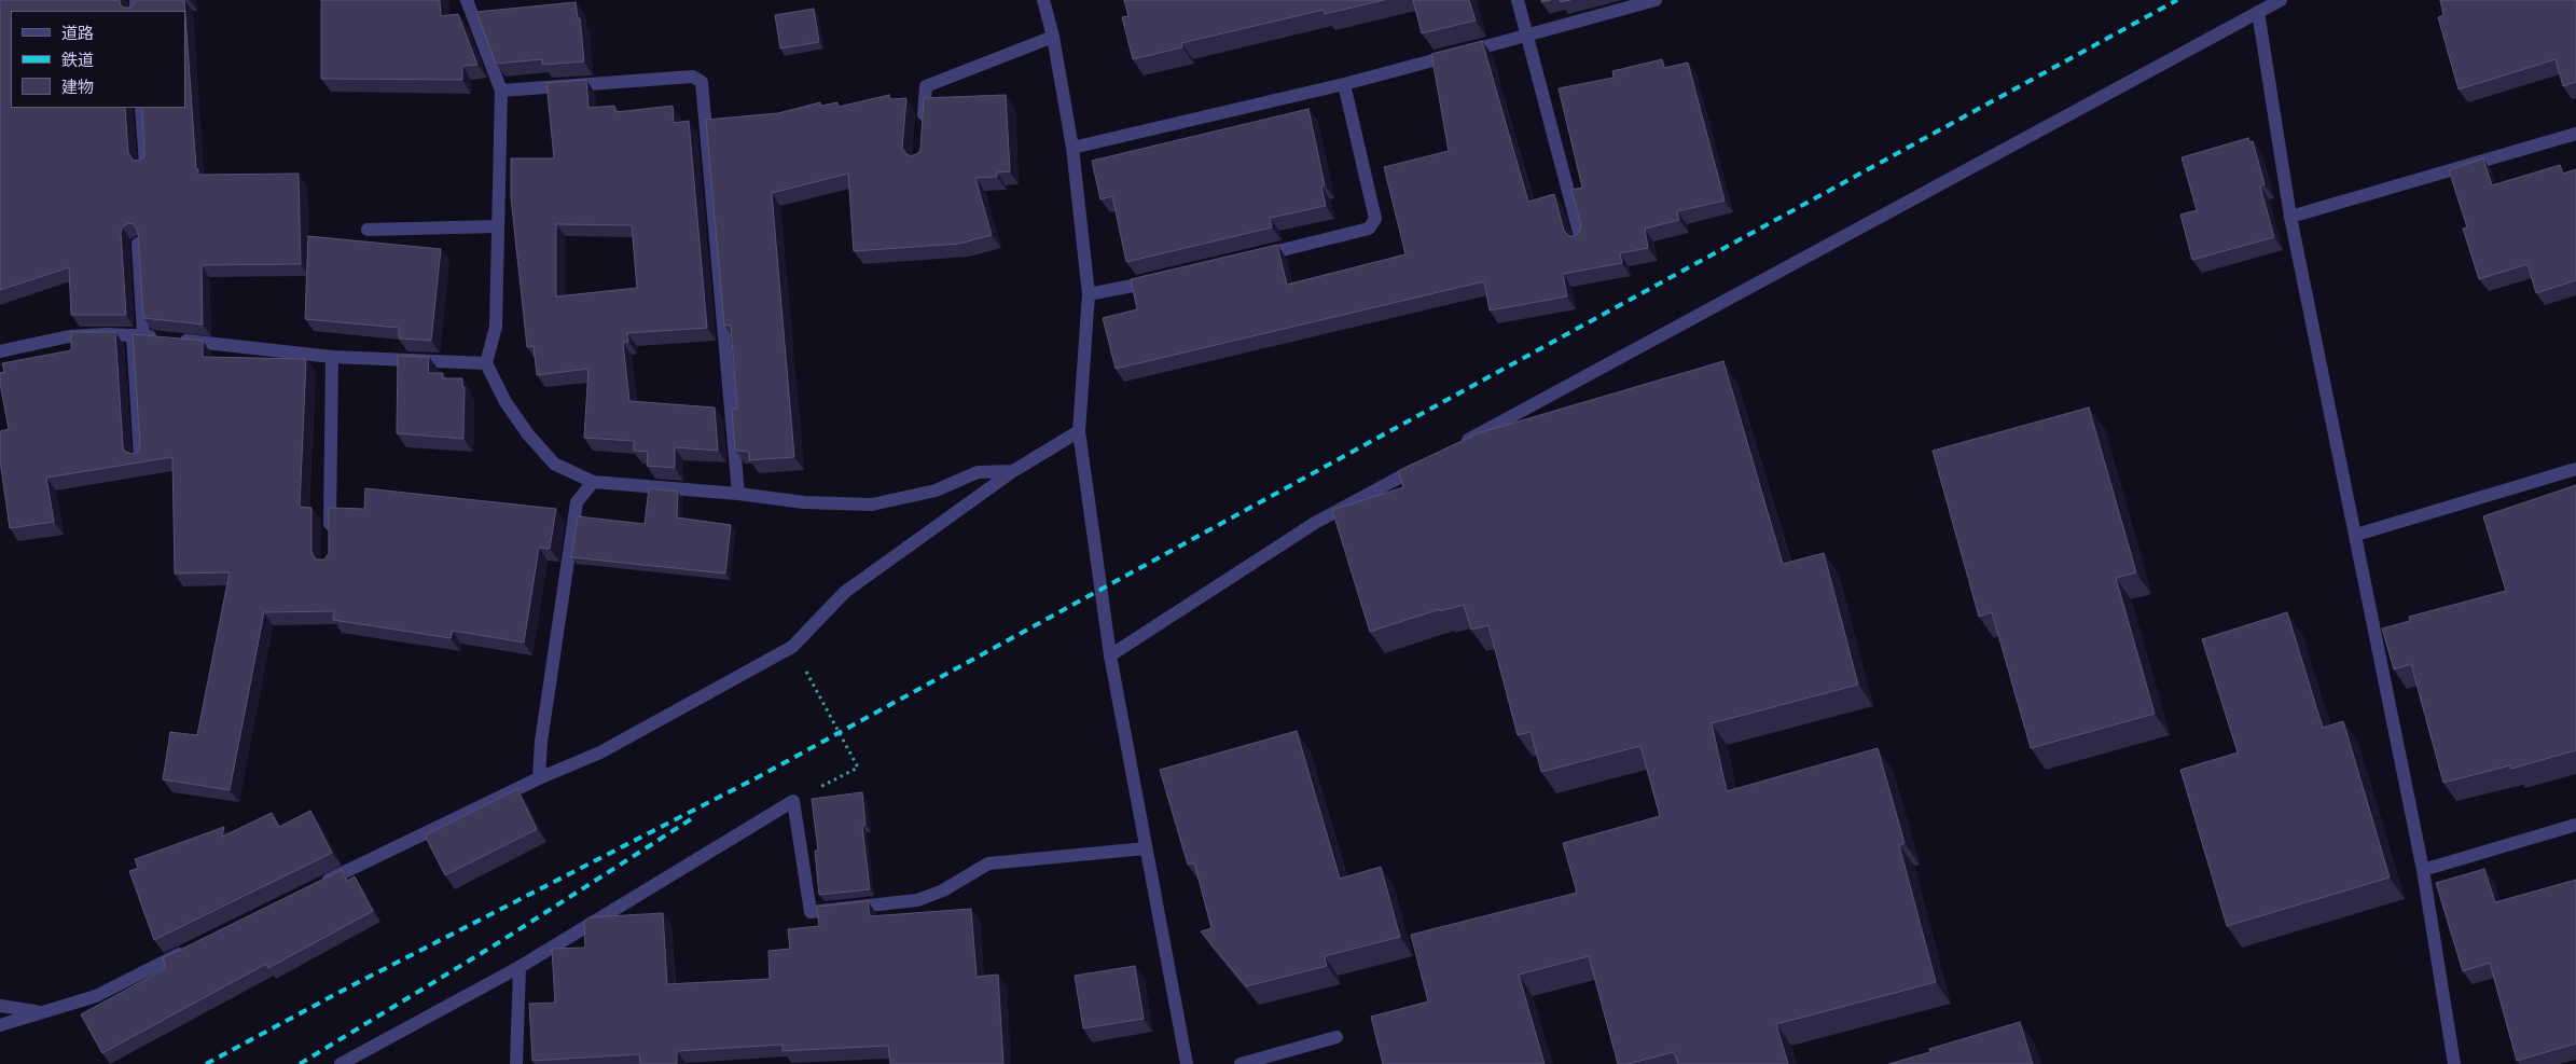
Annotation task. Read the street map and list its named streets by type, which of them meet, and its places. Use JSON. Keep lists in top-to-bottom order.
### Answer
{
  "legend": ["道路", "鉄道", "建物"]
}
